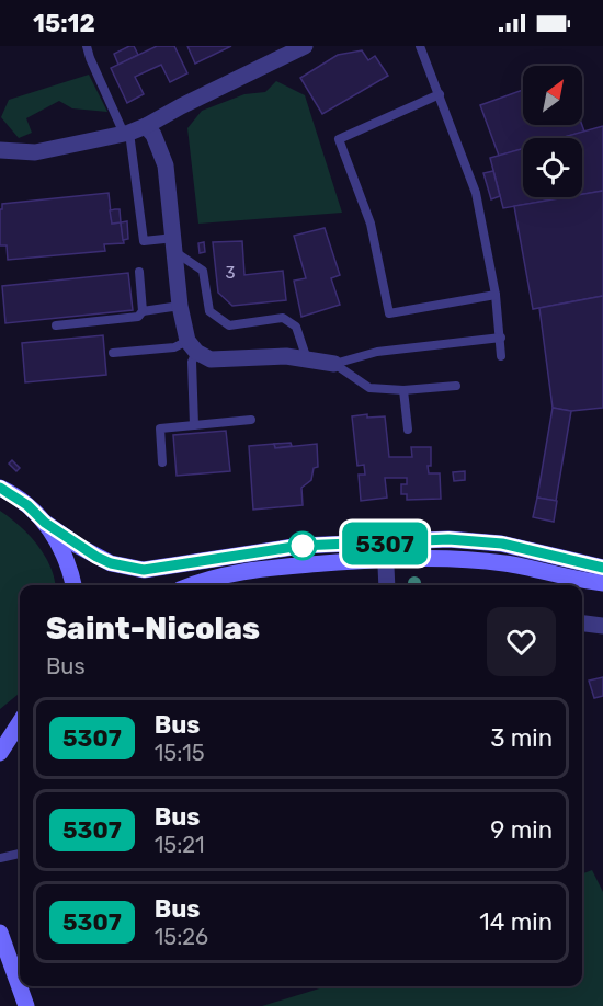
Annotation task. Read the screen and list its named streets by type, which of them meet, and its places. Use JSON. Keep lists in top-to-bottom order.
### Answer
{
  "lines": ["bus line 5307"],
  "house_numbers": ["3"],
  "north": "top right",
  "page": {
    "status": "15:12",
    "on_map": "5307",
    "heading": ["Saint-Nicolas", "Bus"],
    "list": [
      {
        "mark": "5307",
        "name": "Bus",
        "note": "15:15",
        "value": "3 min"
      },
      {
        "mark": "5307",
        "name": "Bus",
        "note": "15:21",
        "value": "9 min"
      },
      {
        "mark": "5307",
        "name": "Bus",
        "note": "15:26",
        "value": "14 min"
      }
    ]
  }
}
